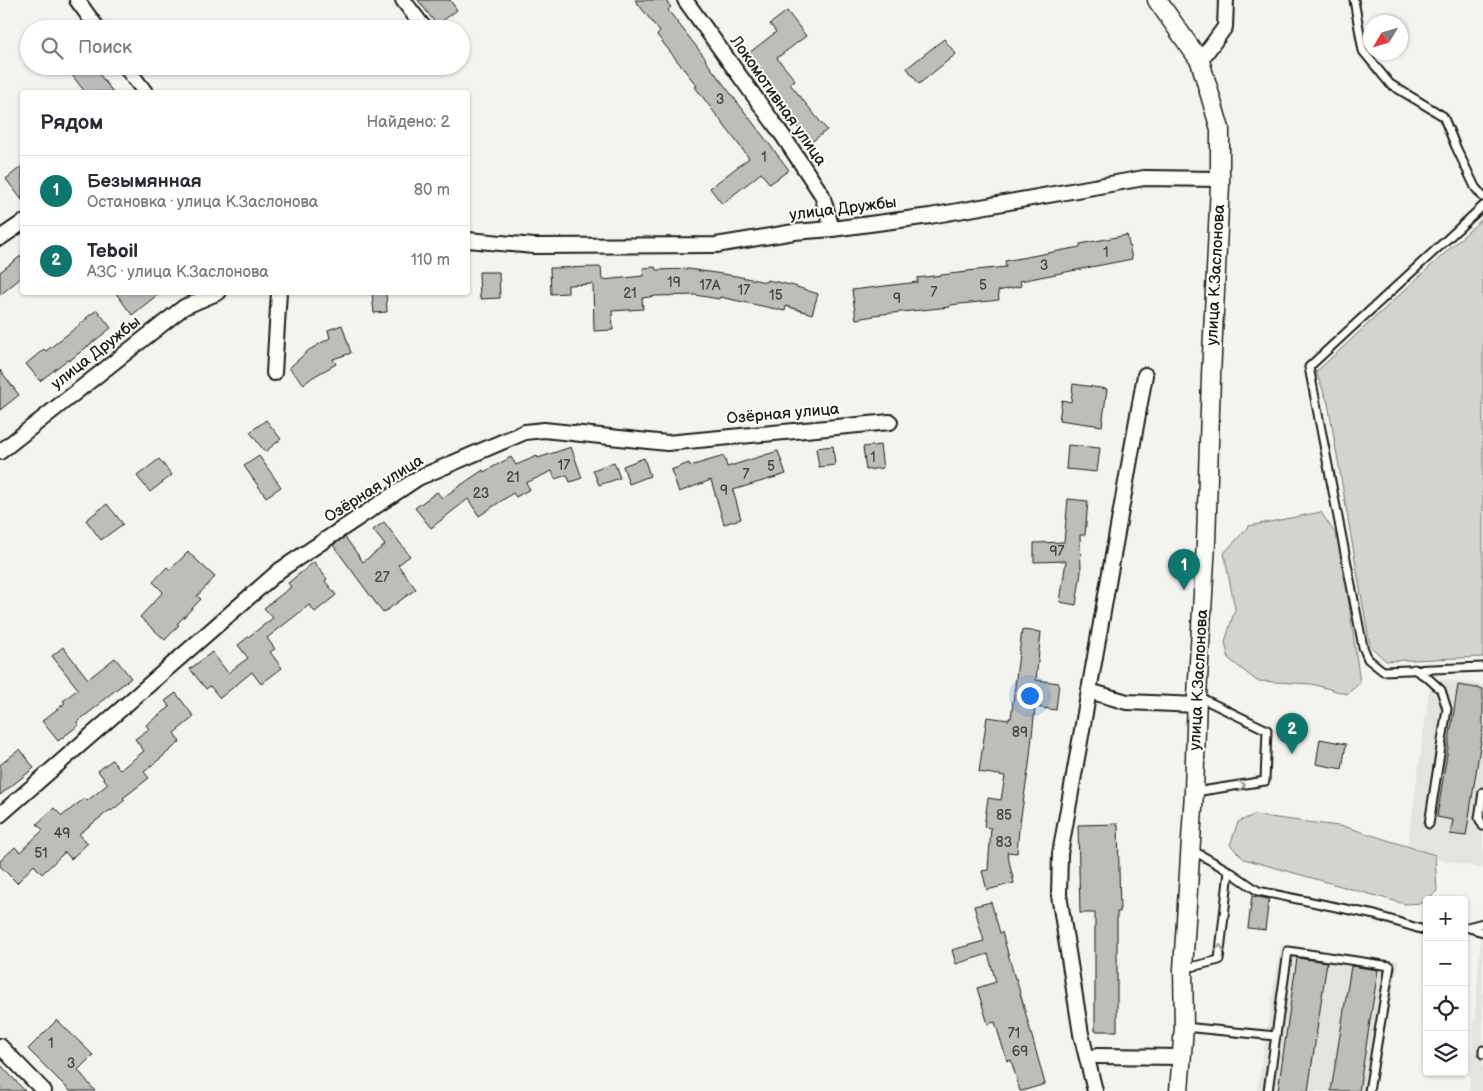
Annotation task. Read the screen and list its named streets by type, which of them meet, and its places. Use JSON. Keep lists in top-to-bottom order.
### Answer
{
  "streets": {
    "street": [
      "Локомотивная улица",
      "улица Дружбы",
      "улица К.Заслонова",
      "Озёрная улица"
    ]
  },
  "crossings": [
    ["Локомотивная улица", "улица Дружбы"],
    ["улица Дружбы", "улица К.Заслонова"]
  ],
  "house_numbers": [
    "3",
    "1",
    "1",
    "3",
    "19",
    "17А",
    "5",
    "17",
    "7",
    "21",
    "15",
    "9",
    "1",
    "17",
    "5",
    "7",
    "21",
    "9",
    "23",
    "97",
    "27",
    "89",
    "85",
    "49",
    "83",
    "51",
    "71",
    "1",
    "69",
    "3"
  ],
  "north": "bottom left",
  "page": {
    "search": "Поиск",
    "heading": ["Рядом", "Найдено: 2"],
    "list": [
      {
        "mark": "1",
        "name": "Безымянная",
        "note": "Остановка · улица К.Заслонова",
        "value": "80 m"
      },
      {
        "mark": "2",
        "name": "Teboil",
        "note": "АЗС · улица К.Заслонова",
        "value": "110 m"
      }
    ],
    "pins": ["1", "2"],
    "map_buttons": ["+", "−"]
  }
}
